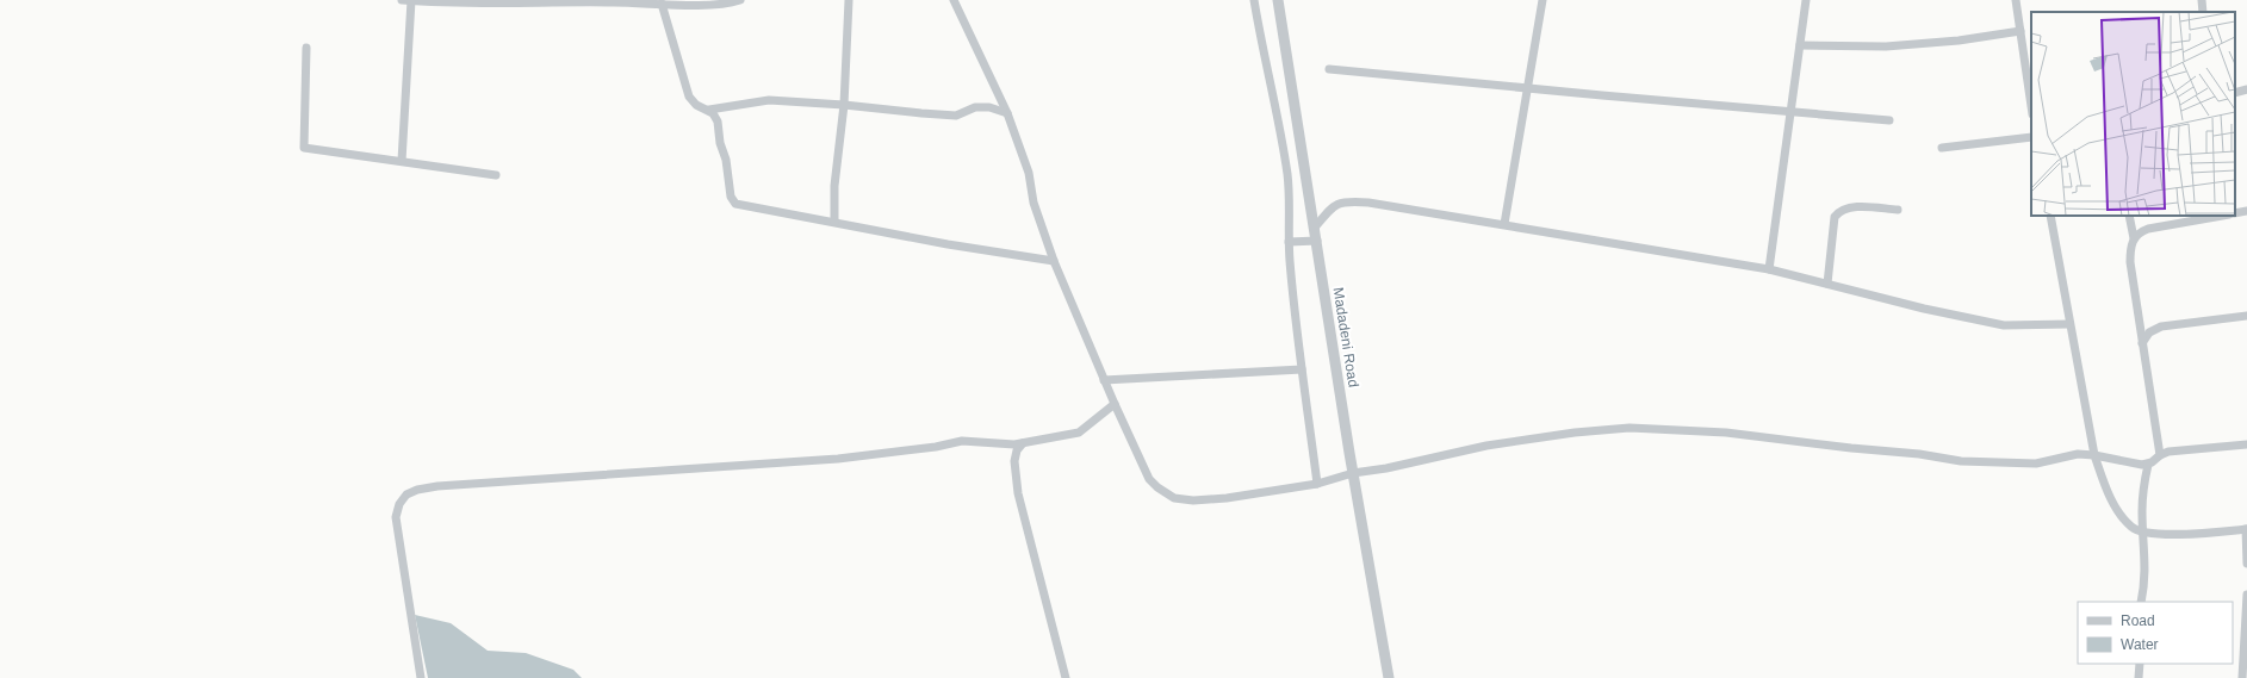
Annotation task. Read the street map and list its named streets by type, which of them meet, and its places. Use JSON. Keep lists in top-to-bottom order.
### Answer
{
  "streets": {
    "street": ["Madadeni Road"]
  },
  "legend": ["Road", "Water"]
}
